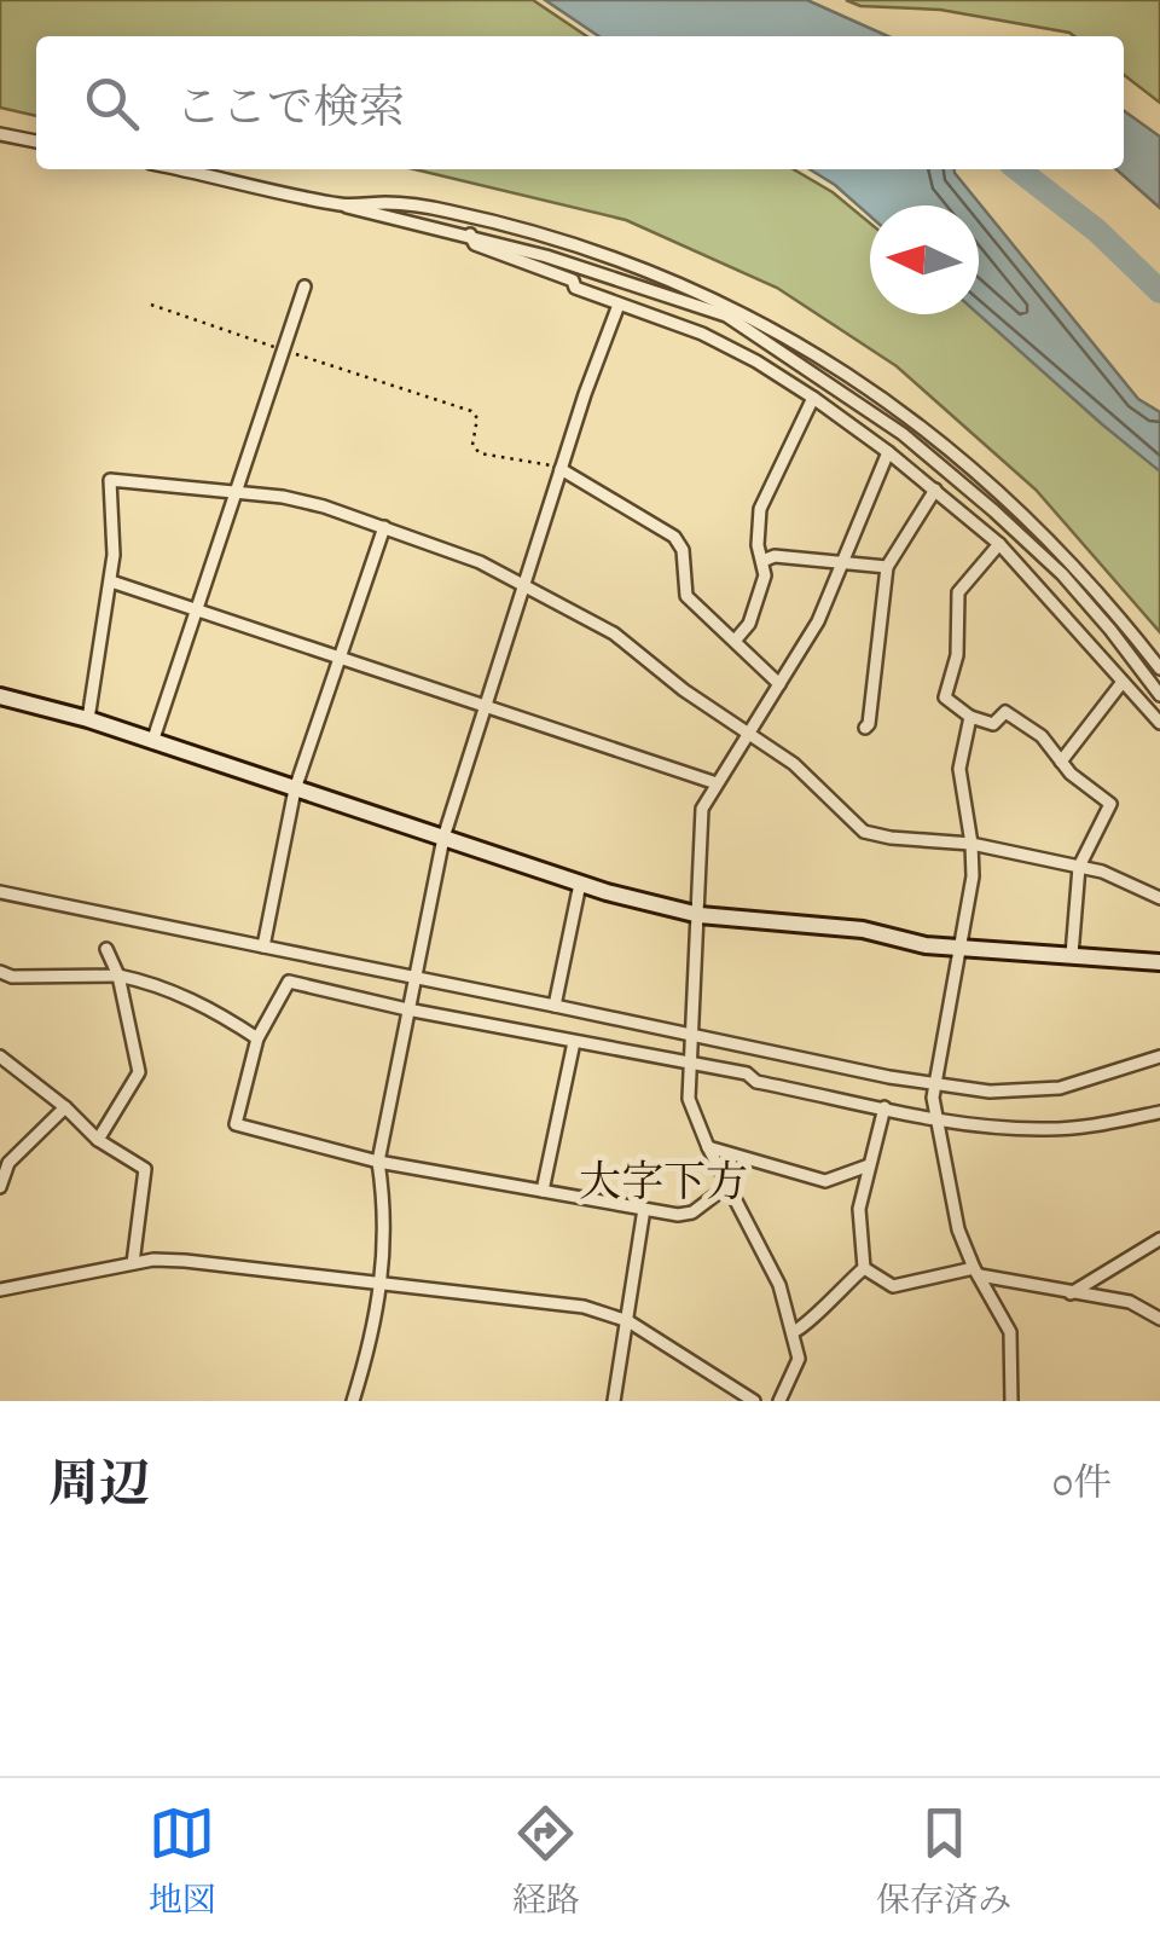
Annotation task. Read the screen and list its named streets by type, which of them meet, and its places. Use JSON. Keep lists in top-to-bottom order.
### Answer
{
  "districts": ["大字下方"],
  "north": "left",
  "page": {
    "search": "ここで検索",
    "heading": ["周辺", "0件"],
    "nav": ["地図", "経路", "保存済み"]
  }
}
